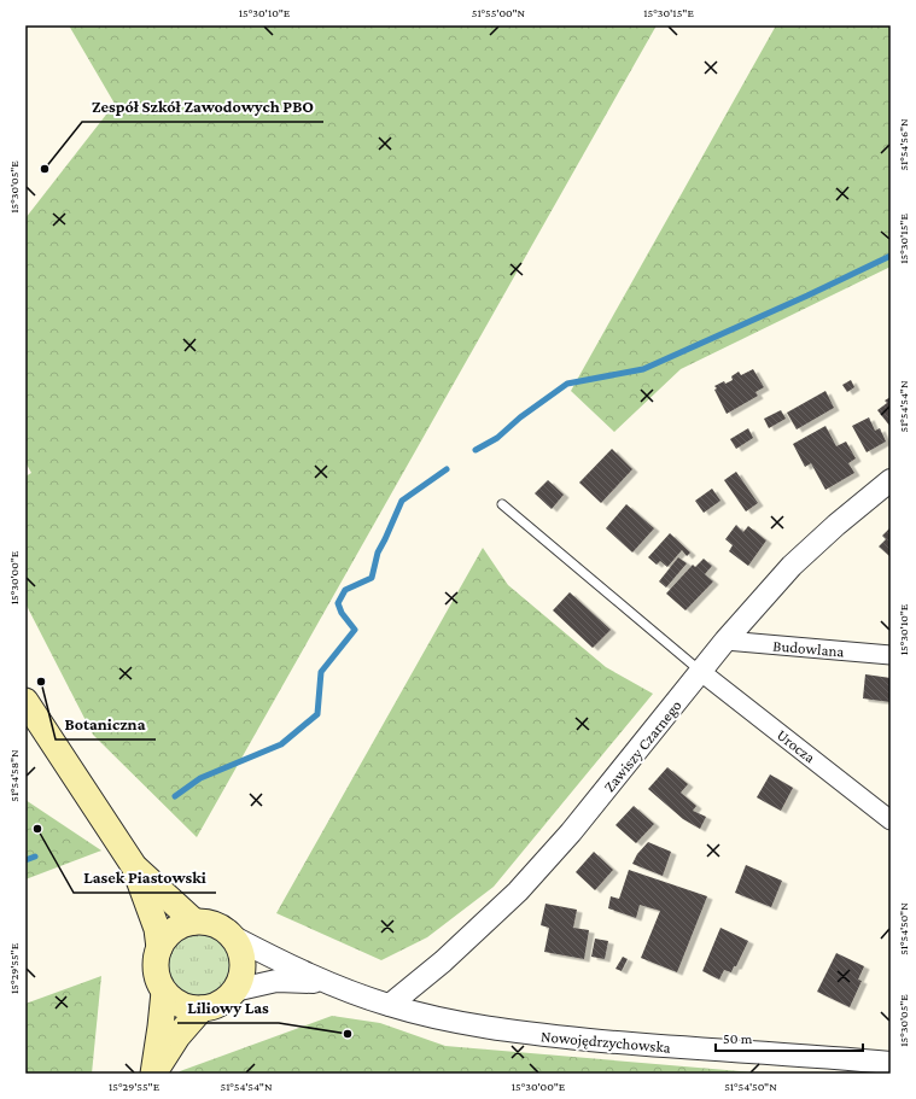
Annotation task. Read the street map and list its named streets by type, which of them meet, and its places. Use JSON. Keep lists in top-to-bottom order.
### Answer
{
  "streets": {
    "street": [
      "Budowlana",
      "Zawiszy Czarnego",
      "Urocza",
      "Nowojędrzychowska"
    ]
  },
  "crossings": [
    ["Budowlana", "Zawiszy Czarnego"],
    ["Zawiszy Czarnego", "Urocza"],
    ["Zawiszy Czarnego", "Nowojędrzychowska"]
  ],
  "places": [
    "Zespół Szkół Zawodowych PBO",
    "Botaniczna",
    "Lasek Piastowski",
    "Liliowy Las"
  ],
  "scale_bar": "50 m",
  "coordinates": [
    "15°30'10\"E",
    "51°55'00\"N",
    "15°30'15\"E",
    "51°54'56\"N",
    "15°30'05\"E",
    "51°54'54\"N",
    "15°30'00\"E",
    "51°54'58\"N",
    "51°54'50\"N",
    "15°29'55\"E"
  ]
}
